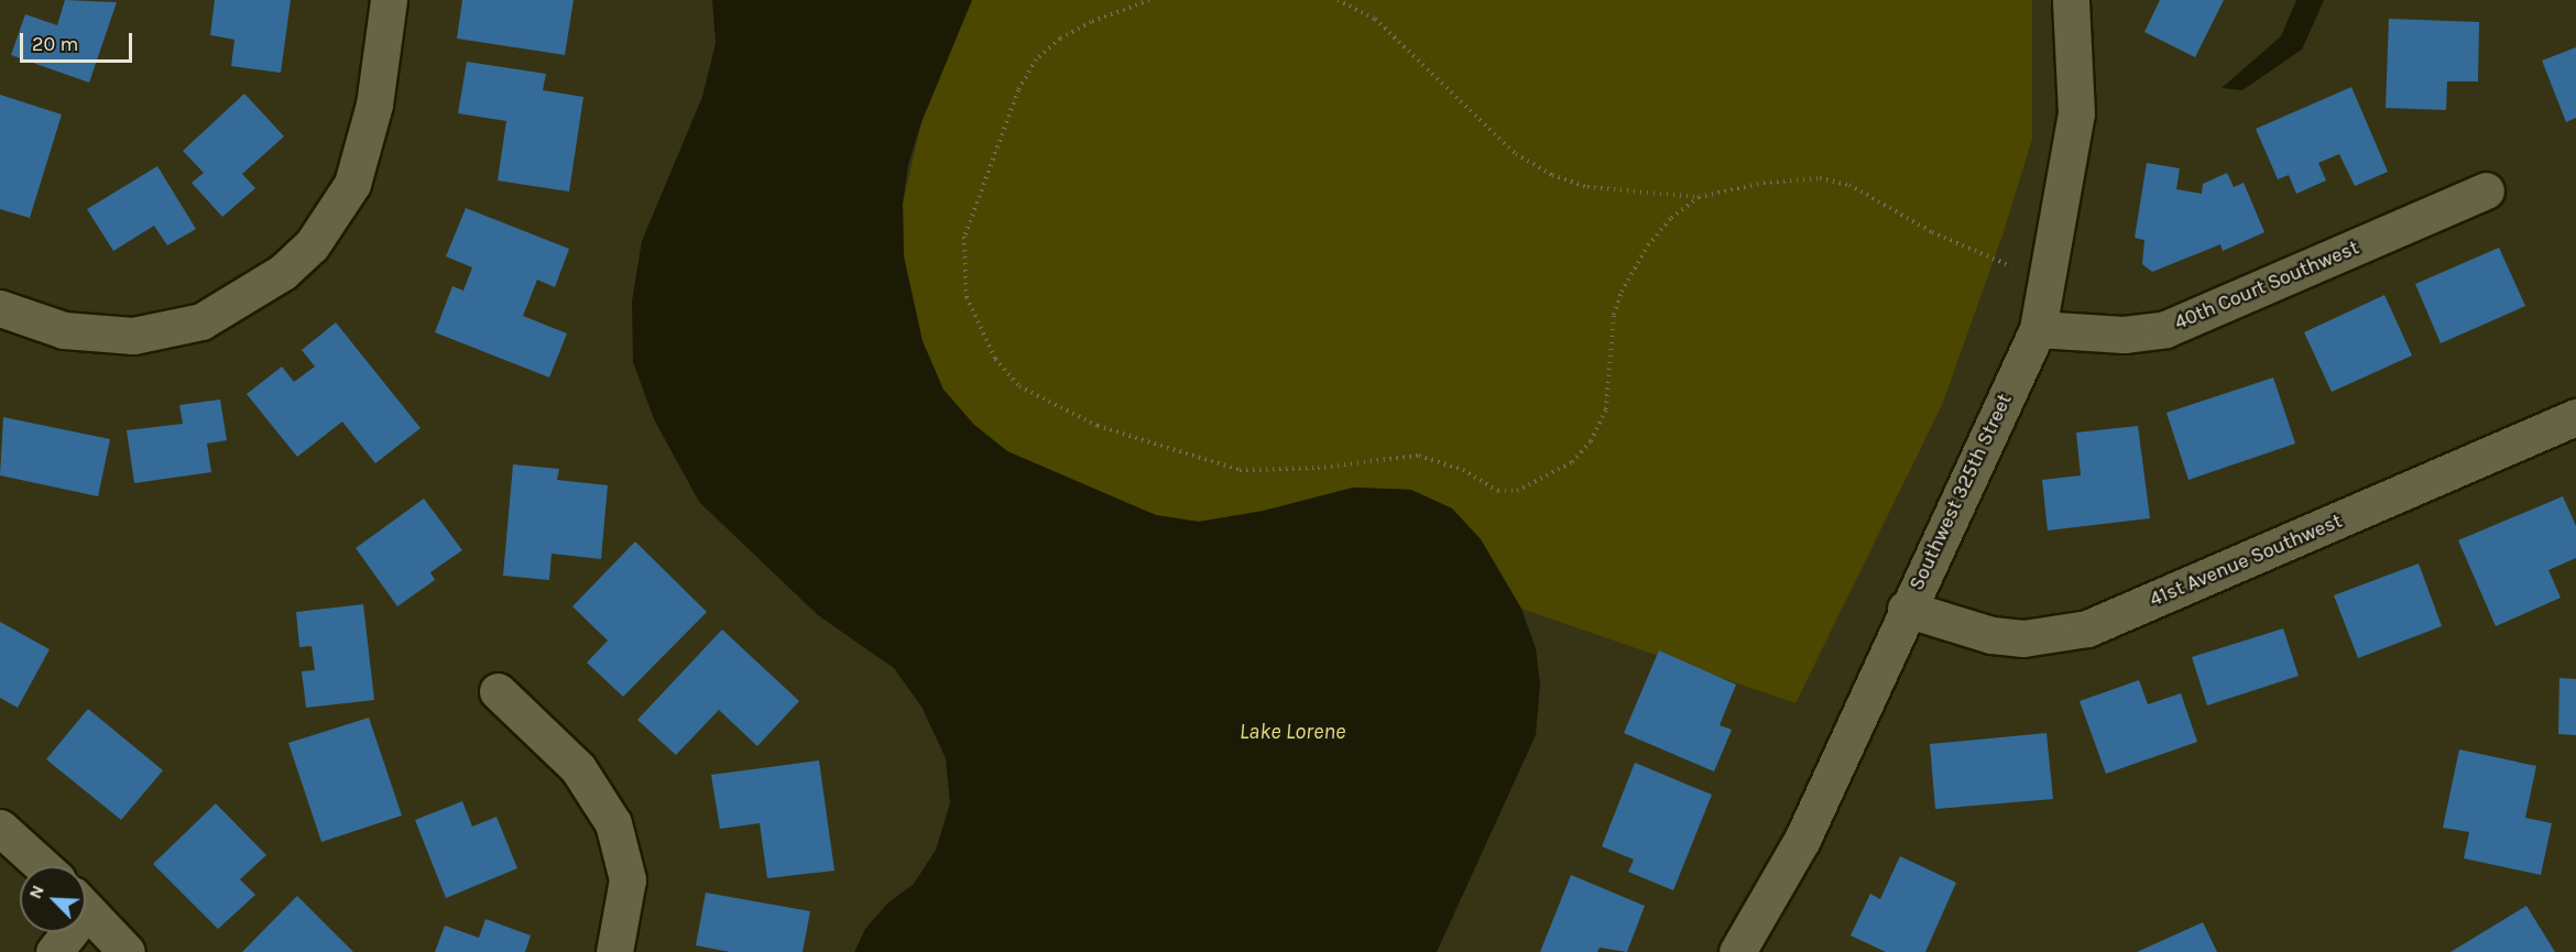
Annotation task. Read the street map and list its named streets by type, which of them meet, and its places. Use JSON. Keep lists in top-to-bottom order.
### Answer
{
  "streets": {
    "street": ["40th Court Southwest", "Southwest 325th Street", "41st Avenue Southwest"]
  },
  "crossings": [
    ["40th Court Southwest", "Southwest 325th Street"],
    ["Southwest 325th Street", "41st Avenue Southwest"]
  ],
  "water": ["Lake Lorene"],
  "scale_bar": "20 m",
  "north": "top left"
}
